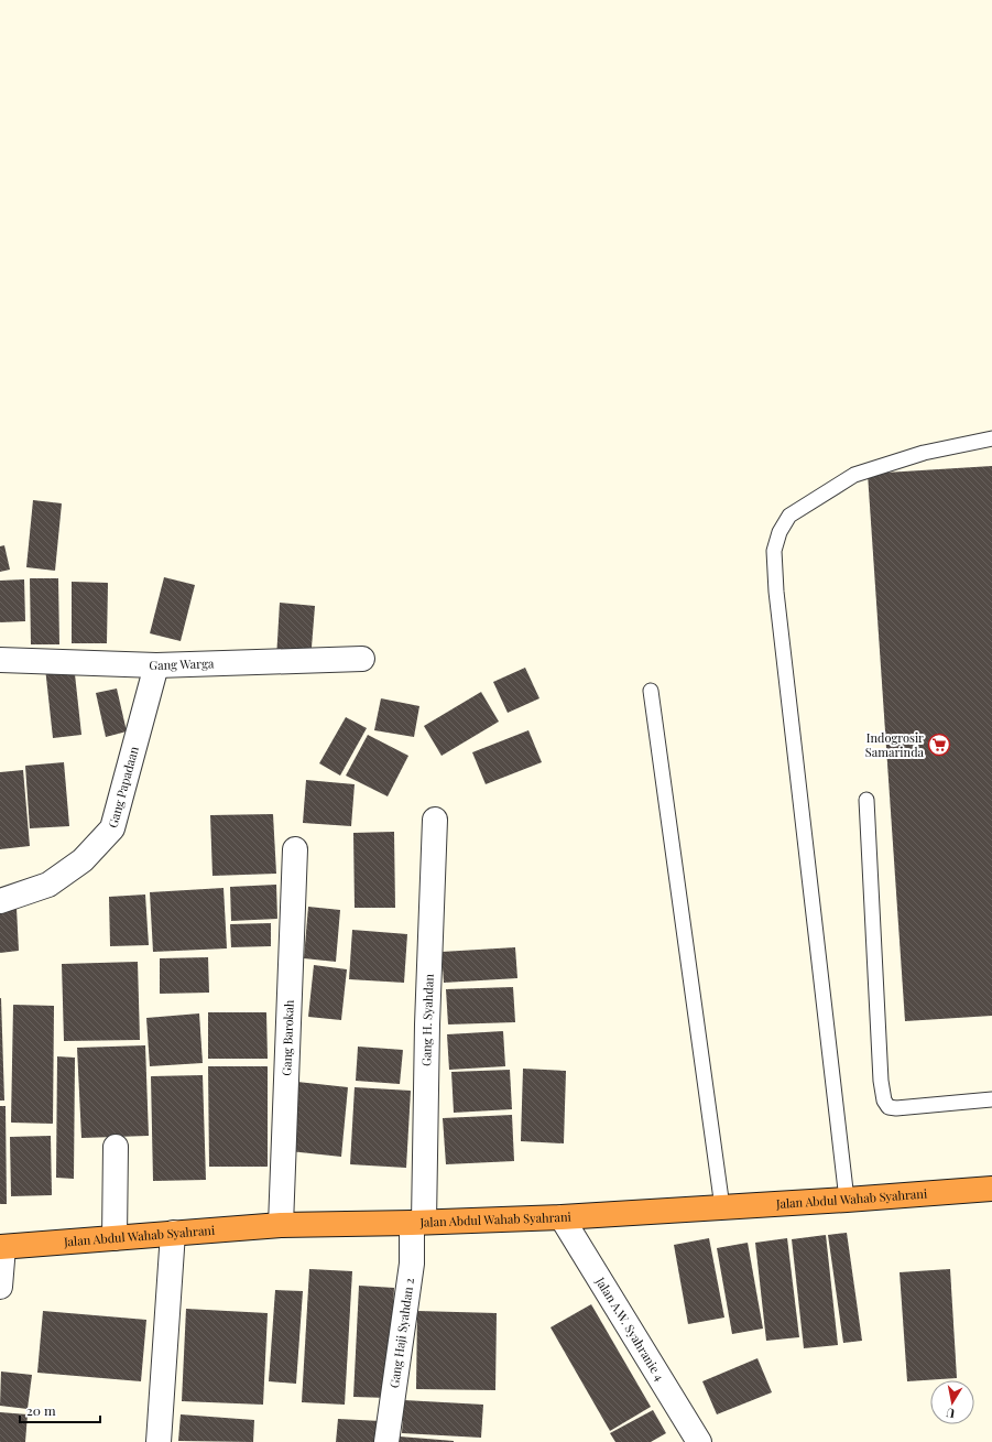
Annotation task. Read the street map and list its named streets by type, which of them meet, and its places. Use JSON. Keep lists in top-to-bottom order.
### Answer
{
  "streets": {
    "highway": ["Jalan Abdul Wahab Syahrani"],
    "street": [
      "Gang Warga",
      "Gang Papadaan",
      "Gang H. Syahdan",
      "Gang Barokah",
      "Jalan A.W. Syahranie 4",
      "Gang Haji Syahdan 2"
    ]
  },
  "crossings": [
    ["Gang Warga", "Gang Papadaan"],
    ["Gang H. Syahdan", "Jalan Abdul Wahab Syahrani"],
    ["Gang H. Syahdan", "Gang Haji Syahdan 2"],
    ["Gang Barokah", "Jalan Abdul Wahab Syahrani"],
    ["Jalan Abdul Wahab Syahrani", "Jalan A.W. Syahranie 4"],
    ["Jalan Abdul Wahab Syahrani", "Gang Haji Syahdan 2"]
  ],
  "places": {
    "supermarket": ["Indogrosir Samarinda"]
  },
  "scale_bar": "20 m",
  "north": "bottom"
}
